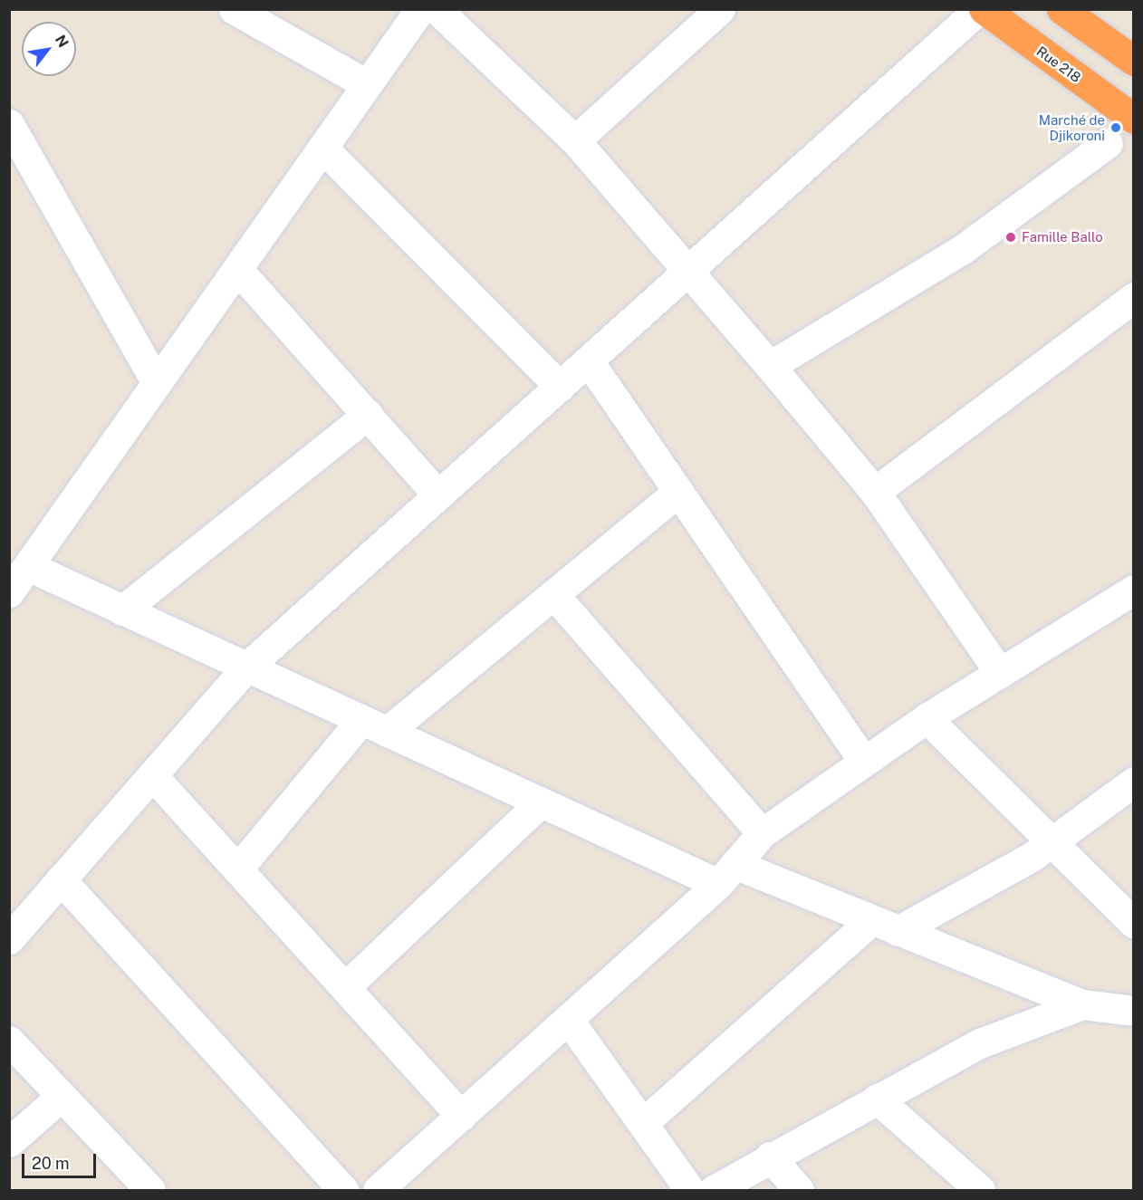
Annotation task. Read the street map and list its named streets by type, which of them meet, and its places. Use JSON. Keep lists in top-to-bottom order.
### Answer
{
  "streets": {
    "highway": ["Rue 218"]
  },
  "places": ["Marché de Djikoroni", "Famille Ballo"],
  "scale_bar": "20 m",
  "north": "top right"
}
